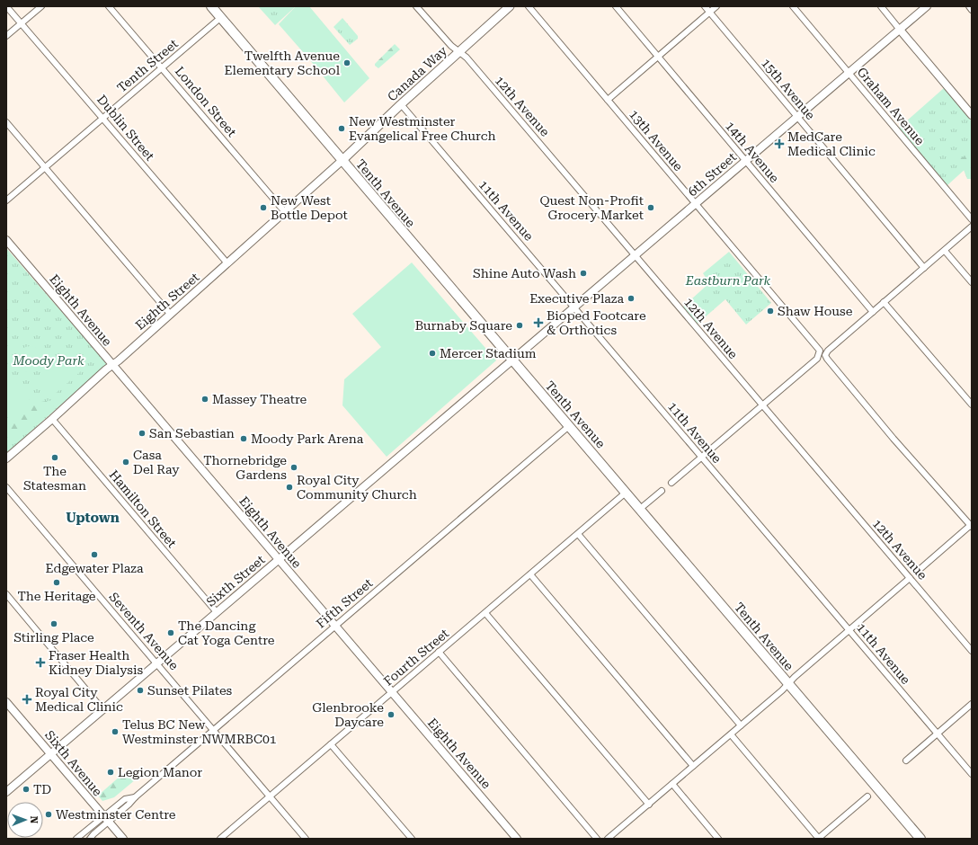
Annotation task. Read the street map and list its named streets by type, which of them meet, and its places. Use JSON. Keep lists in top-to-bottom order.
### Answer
{
  "streets": {
    "main road": ["Canada Way", "Tenth Avenue"],
    "street": [
      "Tenth Street",
      "15th Avenue",
      "London Street",
      "12th Avenue",
      "Graham Avenue",
      "Dublin Street",
      "13th Avenue",
      "14th Avenue",
      "6th Street",
      "11th Avenue",
      "Eighth Street",
      "Eighth Avenue",
      "Hamilton Street",
      "Sixth Street",
      "Fifth Street",
      "Seventh Avenue",
      "Fourth Street",
      "Sixth Avenue"
    ]
  },
  "crossings": [
    ["Tenth Street", "London Street"],
    ["Tenth Street", "Dublin Street"],
    ["Tenth Street", "Tenth Avenue"],
    ["Canada Way", "12th Avenue"],
    ["Canada Way", "Tenth Avenue"],
    ["Canada Way", "11th Avenue"],
    ["Canada Way", "Eighth Street"],
    ["15th Avenue", "6th Street"],
    ["London Street", "Eighth Street"],
    ["12th Avenue", "6th Street"],
    ["Graham Avenue", "6th Street"],
    ["Dublin Street", "Eighth Street"],
    ["13th Avenue", "6th Street"],
    ["14th Avenue", "6th Street"],
    ["6th Street", "Tenth Avenue"],
    ["6th Street", "11th Avenue"],
    ["6th Street", "Sixth Street"],
    ["Tenth Avenue", "Eighth Street"],
    ["Tenth Avenue", "Sixth Street"],
    ["Tenth Avenue", "Fifth Street"],
    ["Tenth Avenue", "Fourth Street"],
    ["Eighth Street", "Eighth Avenue"],
    ["Eighth Street", "Hamilton Street"],
    ["Eighth Avenue", "Sixth Street"],
    ["Eighth Avenue", "Fifth Street"],
    ["Eighth Avenue", "Fourth Street"],
    ["Hamilton Street", "Sixth Street"],
    ["Sixth Street", "Seventh Avenue"],
    ["Sixth Street", "Sixth Avenue"],
    ["Fifth Street", "Seventh Avenue"],
    ["Fifth Street", "Sixth Avenue"],
    ["Seventh Avenue", "Fourth Street"]
  ],
  "districts": ["Uptown"],
  "parks": ["Eastburn Park", "Moody Park"],
  "places": {
    "other": [
      "Twelfth Avenue Elementary School",
      "New Westminster Evangelical Free Church",
      "New West Bottle Depot",
      "Quest Non-Profit Grocery Market",
      "Shine Auto Wash",
      "Executive Plaza",
      "Shaw House",
      "Burnaby Square",
      "Mercer Stadium",
      "Massey Theatre",
      "San Sebastian",
      "Moody Park Arena",
      "The Statesman",
      "Casa Del Ray",
      "Thornebridge Gardens",
      "Royal City Community Church",
      "Edgewater Plaza",
      "The Heritage",
      "Stirling Place",
      "The Dancing Cat Yoga Centre",
      "Sunset Pilates",
      "Glenbrooke Daycare",
      "Telus BC New Westminster NWMRBC01",
      "Legion Manor",
      "TD",
      "Westminster Centre"
    ],
    "health": [
      "MedCare Medical Clinic",
      "Bioped Footcare & Orthotics",
      "Fraser Health Kidney Dialysis",
      "Royal City Medical Clinic"
    ]
  },
  "north": "right"
}
